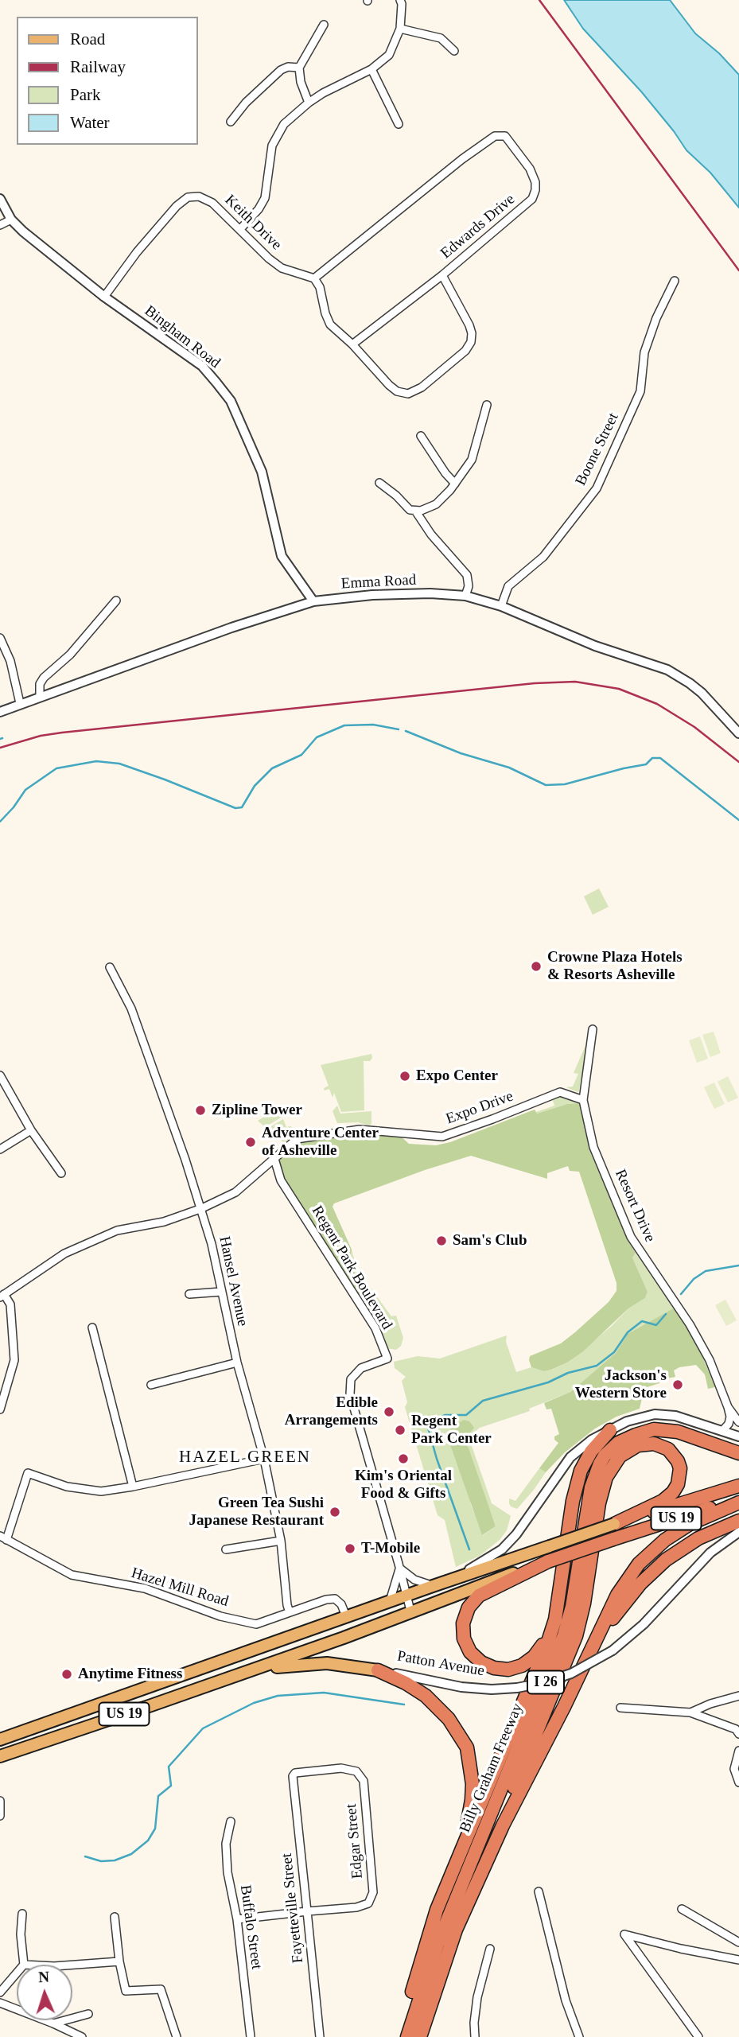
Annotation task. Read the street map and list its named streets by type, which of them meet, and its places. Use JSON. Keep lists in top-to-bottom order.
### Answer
{
  "streets": {
    "highway": [
      "US 19",
      "Patton Avenue",
      "I 26",
      "Billy Graham Freeway"
    ],
    "street": [
      "Keith Drive",
      "Edwards Drive",
      "Bingham Road",
      "Boone Street",
      "Emma Road",
      "Expo Drive",
      "Resort Drive",
      "Regent Park Boulevard",
      "Hansel Avenue",
      "Hazel Mill Road",
      "Edgar Street",
      "Fayetteville Street",
      "Buffalo Street"
    ]
  },
  "crossings": [
    ["Keith Drive", "Edwards Drive"],
    ["Keith Drive", "Bingham Road"],
    ["Bingham Road", "Emma Road"],
    ["Boone Street", "Emma Road"],
    ["Expo Drive", "Resort Drive"],
    ["Expo Drive", "Regent Park Boulevard"],
    ["Expo Drive", "Hansel Avenue"],
    ["Regent Park Boulevard", "US 19"],
    ["Regent Park Boulevard", "Patton Avenue"],
    ["Hansel Avenue", "Hazel Mill Road"],
    ["US 19", "Hazel Mill Road"],
    ["Patton Avenue", "I 26"],
    ["Edgar Street", "Fayetteville Street"]
  ],
  "districts": ["HAZEL GREEN"],
  "places": [
    "Crowne Plaza Hotels & Resorts Asheville",
    "Expo Center",
    "Zipline Tower",
    "Adventure Center of Asheville",
    "Sam's Club",
    "Jackson's Western Store",
    "Edible Arrangements",
    "Regent Park Center",
    "Kim's Oriental Food & Gifts",
    "Green Tea Sushi Japanese Restaurant",
    "T-Mobile",
    "Anytime Fitness"
  ],
  "legend": [
    "Road",
    "Railway",
    "Park",
    "Water"
  ],
  "north": "top"
}
